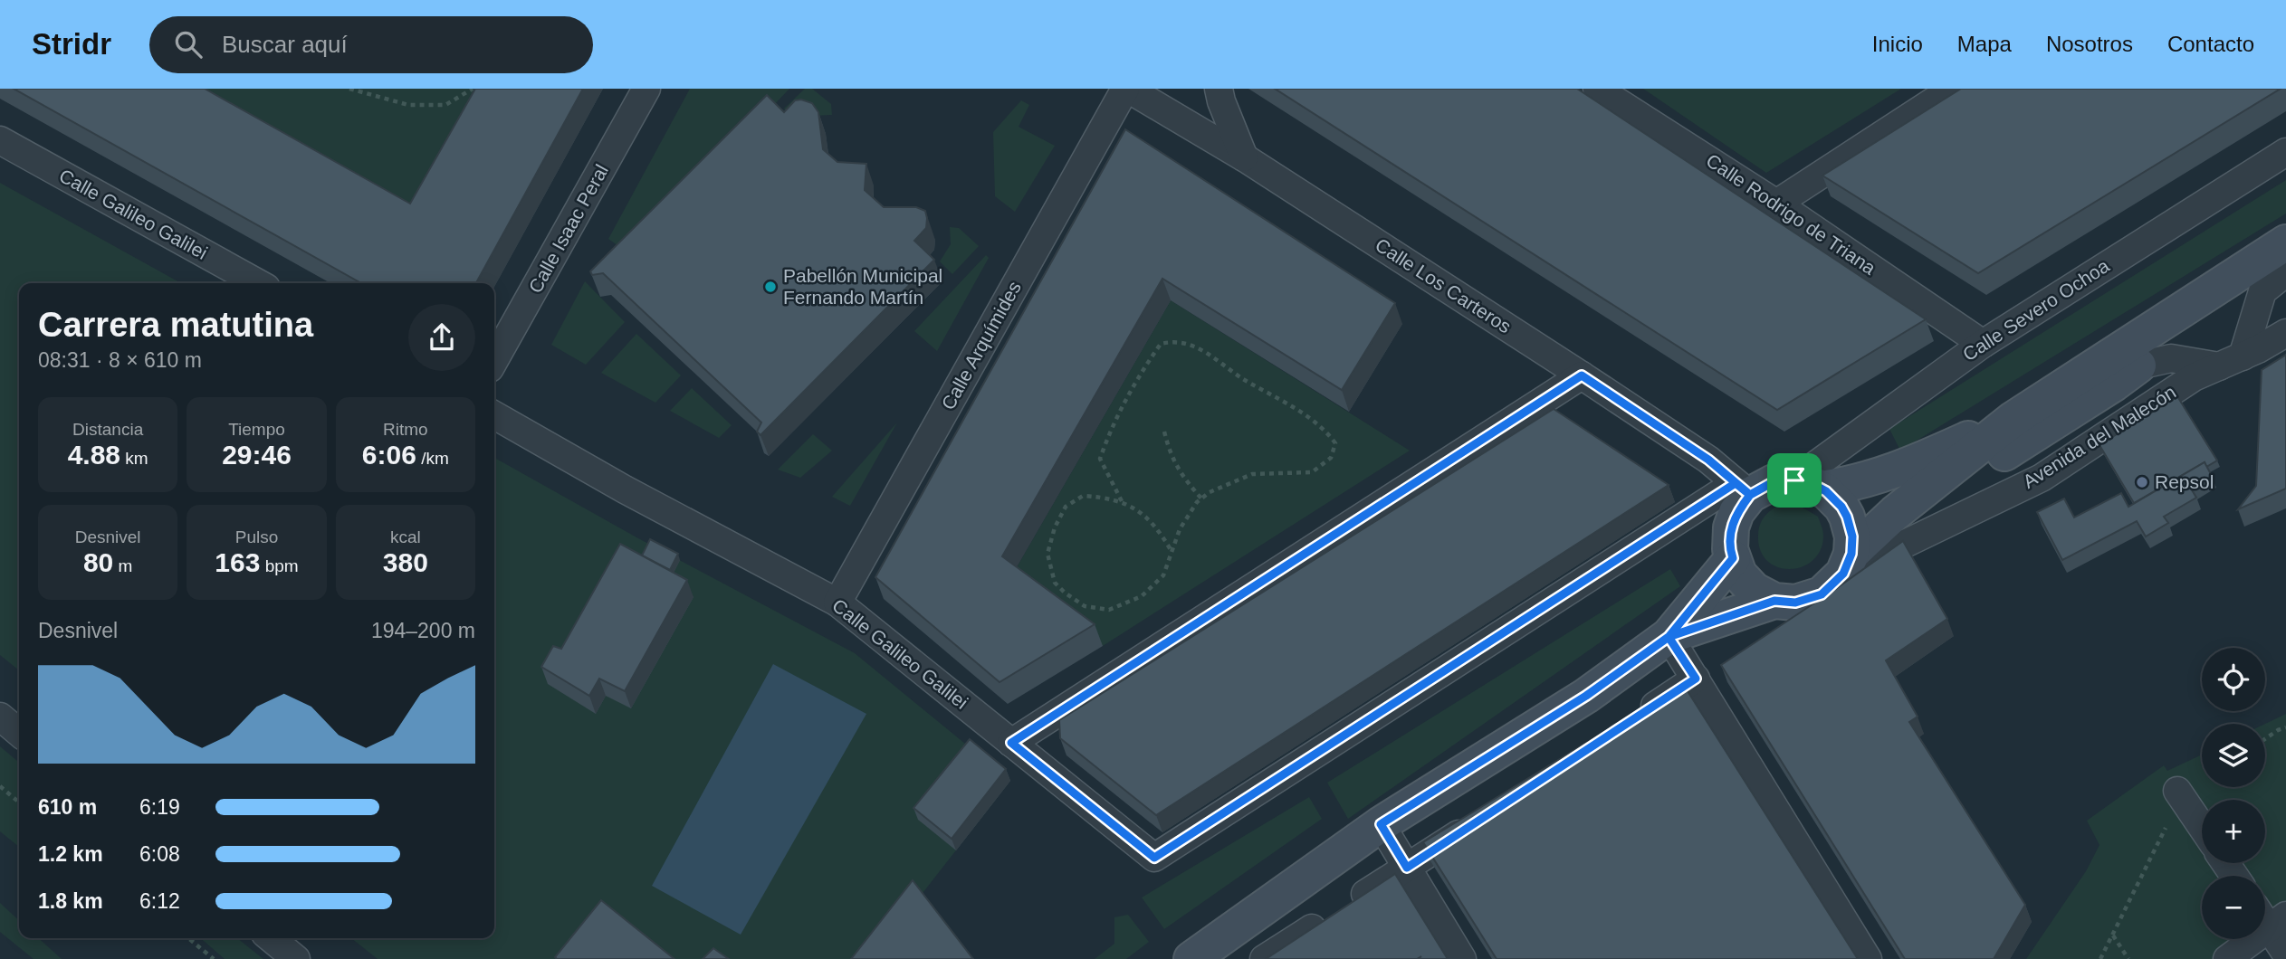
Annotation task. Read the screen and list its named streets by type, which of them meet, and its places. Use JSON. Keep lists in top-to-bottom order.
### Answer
{
  "streets": {
    "street": [
      "Calle Galileo Galilei",
      "Calle Rodrigo de Triana",
      "Calle Isaac Peral",
      "Calle Los Carteros",
      "Calle Severo Ochoa",
      "Calle Arquímides",
      "Avenida del Malecón"
    ]
  },
  "crossings": [
    ["Calle Galileo Galilei", "Calle Los Carteros"],
    ["Calle Galileo Galilei", "Calle Severo Ochoa"],
    ["Calle Galileo Galilei", "Calle Arquímides"],
    ["Calle Galileo Galilei", "Avenida del Malecón"],
    ["Calle Rodrigo de Triana", "Calle Severo Ochoa"],
    ["Calle Los Carteros", "Calle Severo Ochoa"],
    ["Calle Los Carteros", "Calle Arquímides"],
    ["Calle Los Carteros", "Avenida del Malecón"],
    ["Calle Severo Ochoa", "Avenida del Malecón"]
  ],
  "places": ["Pabellón Municipal Fernando Martín", "Repsol"],
  "page": {
    "header": "Stridr",
    "search": "Buscar aquí",
    "nav": [
      "Inicio",
      "Mapa",
      "Nosotros",
      "Contacto"
    ],
    "heading": ["Carrera matutina", "08:31 · 8 × 610 m"],
    "stats": [
      ["Distancia", "4.88 km"],
      ["Tiempo", "29:46"],
      ["Ritmo", "6:06 /km"],
      ["Desnivel", "80 m"],
      ["Pulso", "163 bpm"],
      ["kcal", "380"]
    ],
    "chart": ["Desnivel", "194–200 m"],
    "map_buttons": ["+", "−"],
    "list": [
      {
        "name": "610 m",
        "note": "6:19"
      },
      {
        "name": "1.2 km",
        "note": "6:08"
      },
      {
        "name": "1.8 km",
        "note": "6:12"
      }
    ]
  }
}
